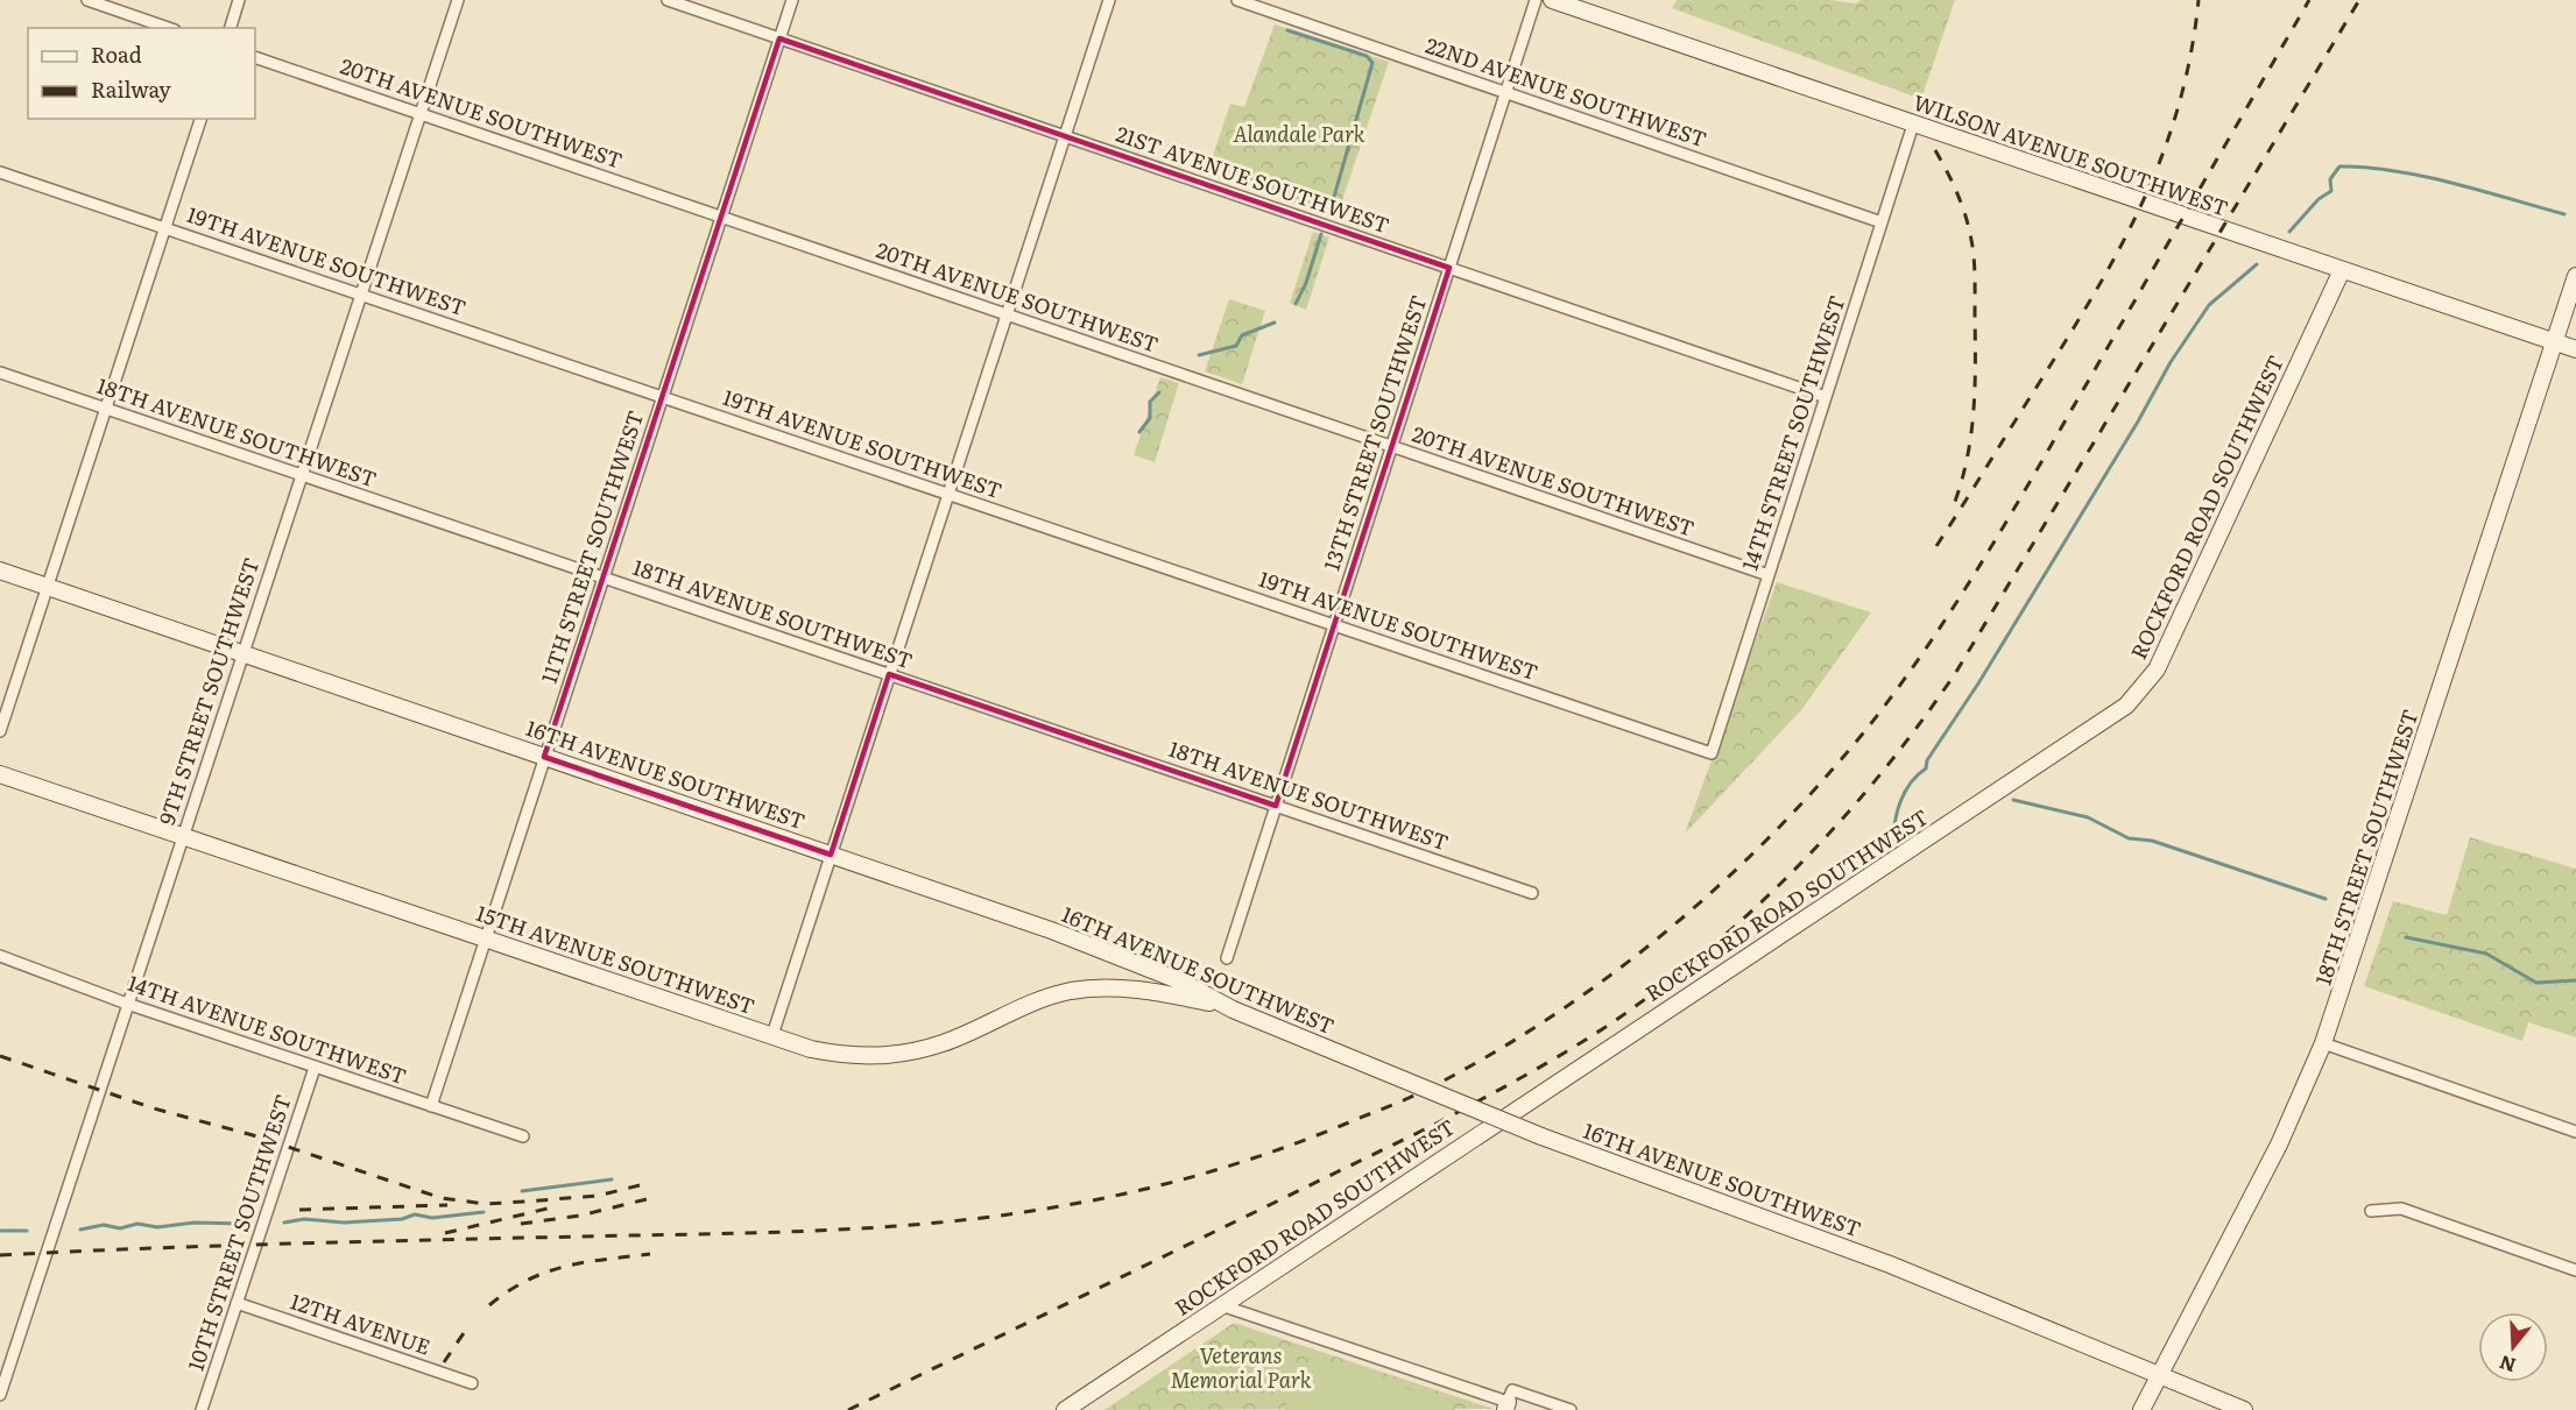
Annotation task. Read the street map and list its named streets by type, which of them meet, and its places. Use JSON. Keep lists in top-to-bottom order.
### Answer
{
  "streets": {
    "main road": [
      "WILSON AVENUE SOUTHWEST",
      "ROCKFORD ROAD SOUTHWEST",
      "16TH AVENUE SOUTHWEST",
      "18TH STREET SOUTHWEST",
      "15TH AVENUE SOUTHWEST"
    ],
    "street": [
      "22ND AVENUE SOUTHWEST",
      "20TH AVENUE SOUTHWEST",
      "21ST AVENUE SOUTHWEST",
      "19TH AVENUE SOUTHWEST",
      "18TH AVENUE SOUTHWEST",
      "13TH STREET SOUTHWEST",
      "14TH STREET SOUTHWEST",
      "11TH STREET SOUTHWEST",
      "9TH STREET SOUTHWEST",
      "14TH AVENUE SOUTHWEST",
      "10TH STREET SOUTHWEST",
      "12TH AVENUE"
    ]
  },
  "crossings": [
    ["22ND AVENUE SOUTHWEST", "13TH STREET SOUTHWEST"],
    ["22ND AVENUE SOUTHWEST", "14TH STREET SOUTHWEST"],
    ["20TH AVENUE SOUTHWEST", "13TH STREET SOUTHWEST"],
    ["20TH AVENUE SOUTHWEST", "14TH STREET SOUTHWEST"],
    ["20TH AVENUE SOUTHWEST", "11TH STREET SOUTHWEST"],
    ["20TH AVENUE SOUTHWEST", "9TH STREET SOUTHWEST"],
    ["WILSON AVENUE SOUTHWEST", "14TH STREET SOUTHWEST"],
    ["WILSON AVENUE SOUTHWEST", "ROCKFORD ROAD SOUTHWEST"],
    ["WILSON AVENUE SOUTHWEST", "18TH STREET SOUTHWEST"],
    ["21ST AVENUE SOUTHWEST", "13TH STREET SOUTHWEST"],
    ["21ST AVENUE SOUTHWEST", "14TH STREET SOUTHWEST"],
    ["21ST AVENUE SOUTHWEST", "11TH STREET SOUTHWEST"],
    ["19TH AVENUE SOUTHWEST", "13TH STREET SOUTHWEST"],
    ["19TH AVENUE SOUTHWEST", "14TH STREET SOUTHWEST"],
    ["19TH AVENUE SOUTHWEST", "11TH STREET SOUTHWEST"],
    ["19TH AVENUE SOUTHWEST", "9TH STREET SOUTHWEST"],
    ["18TH AVENUE SOUTHWEST", "13TH STREET SOUTHWEST"],
    ["18TH AVENUE SOUTHWEST", "11TH STREET SOUTHWEST"],
    ["18TH AVENUE SOUTHWEST", "9TH STREET SOUTHWEST"],
    ["11TH STREET SOUTHWEST", "16TH AVENUE SOUTHWEST"],
    ["11TH STREET SOUTHWEST", "15TH AVENUE SOUTHWEST"],
    ["11TH STREET SOUTHWEST", "14TH AVENUE SOUTHWEST"],
    ["9TH STREET SOUTHWEST", "16TH AVENUE SOUTHWEST"],
    ["9TH STREET SOUTHWEST", "15TH AVENUE SOUTHWEST"],
    ["9TH STREET SOUTHWEST", "14TH AVENUE SOUTHWEST"],
    ["16TH AVENUE SOUTHWEST", "18TH STREET SOUTHWEST"],
    ["16TH AVENUE SOUTHWEST", "15TH AVENUE SOUTHWEST"],
    ["14TH AVENUE SOUTHWEST", "10TH STREET SOUTHWEST"],
    ["10TH STREET SOUTHWEST", "12TH AVENUE"]
  ],
  "parks": ["Alandale Park", "Veterans Memorial Park"],
  "legend": ["Road", "Railway"],
  "north": "bottom"
}
